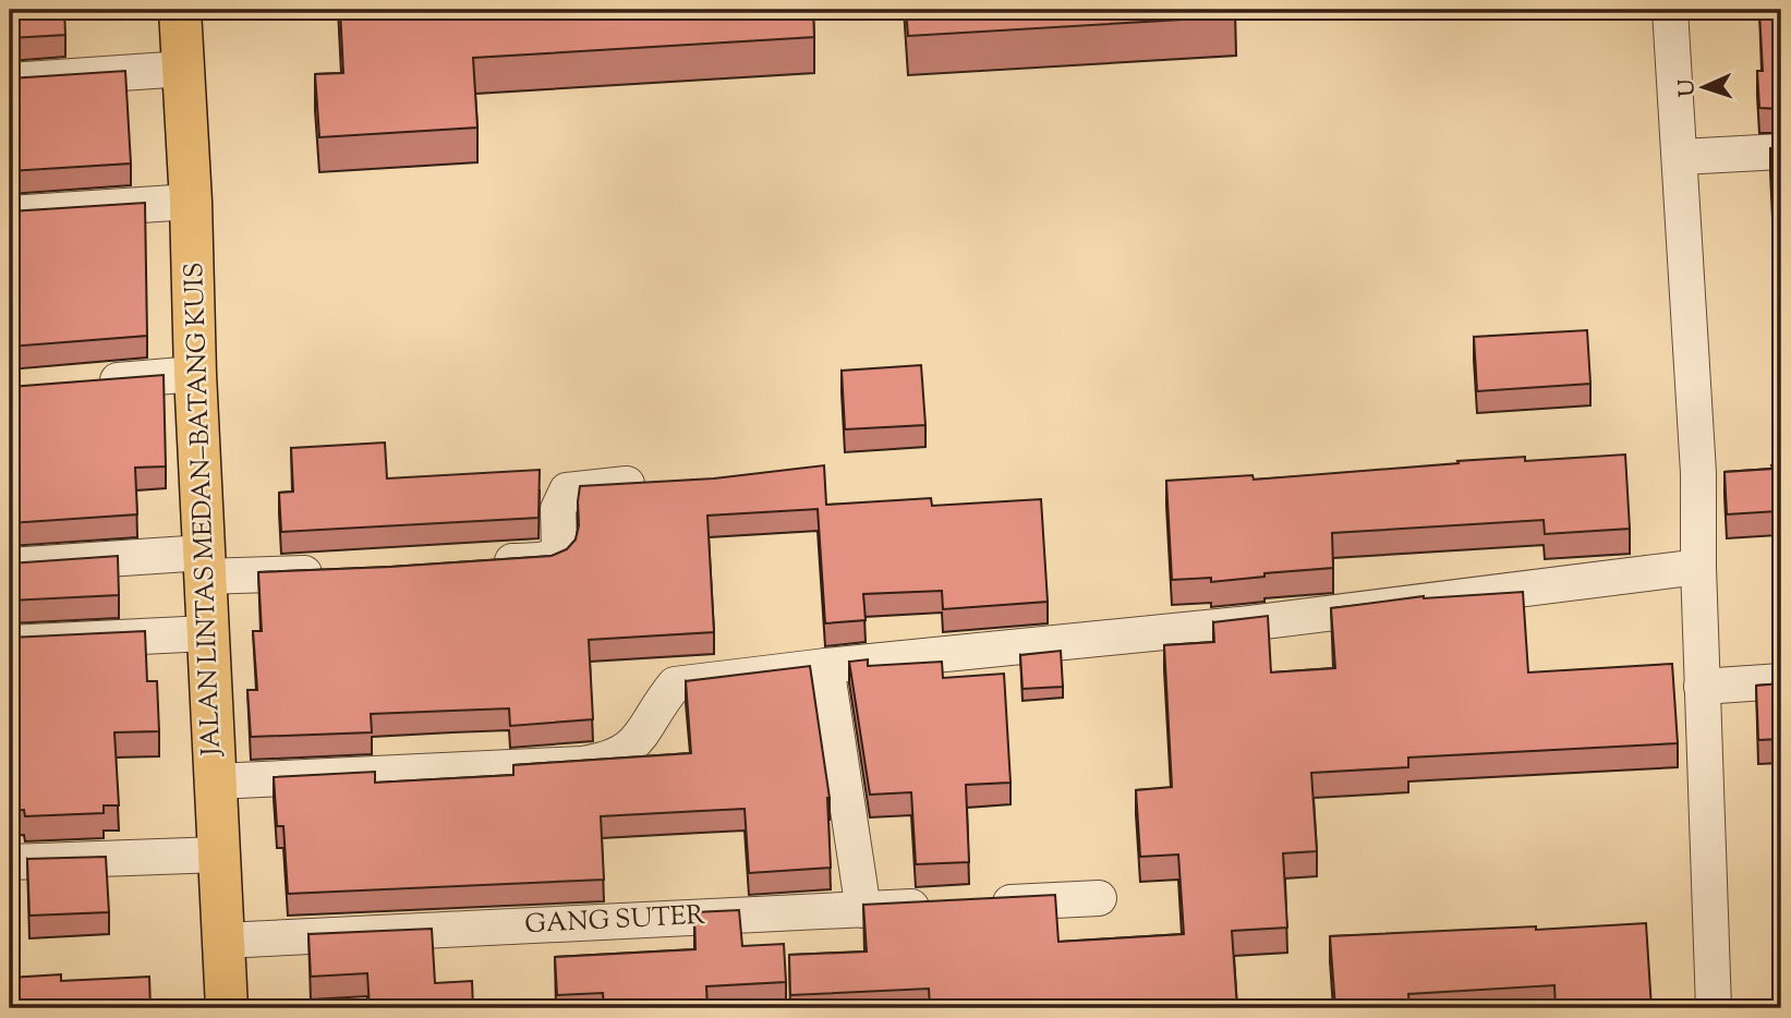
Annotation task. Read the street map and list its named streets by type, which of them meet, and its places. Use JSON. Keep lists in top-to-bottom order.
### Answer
{
  "streets": {
    "highway": ["JALAN LINTAS MEDAN–BATANG KUIS"],
    "street": ["GANG SUTER"]
  },
  "crossings": [
    ["JALAN LINTAS MEDAN–BATANG KUIS", "GANG SUTER"]
  ],
  "north": "left"
}
